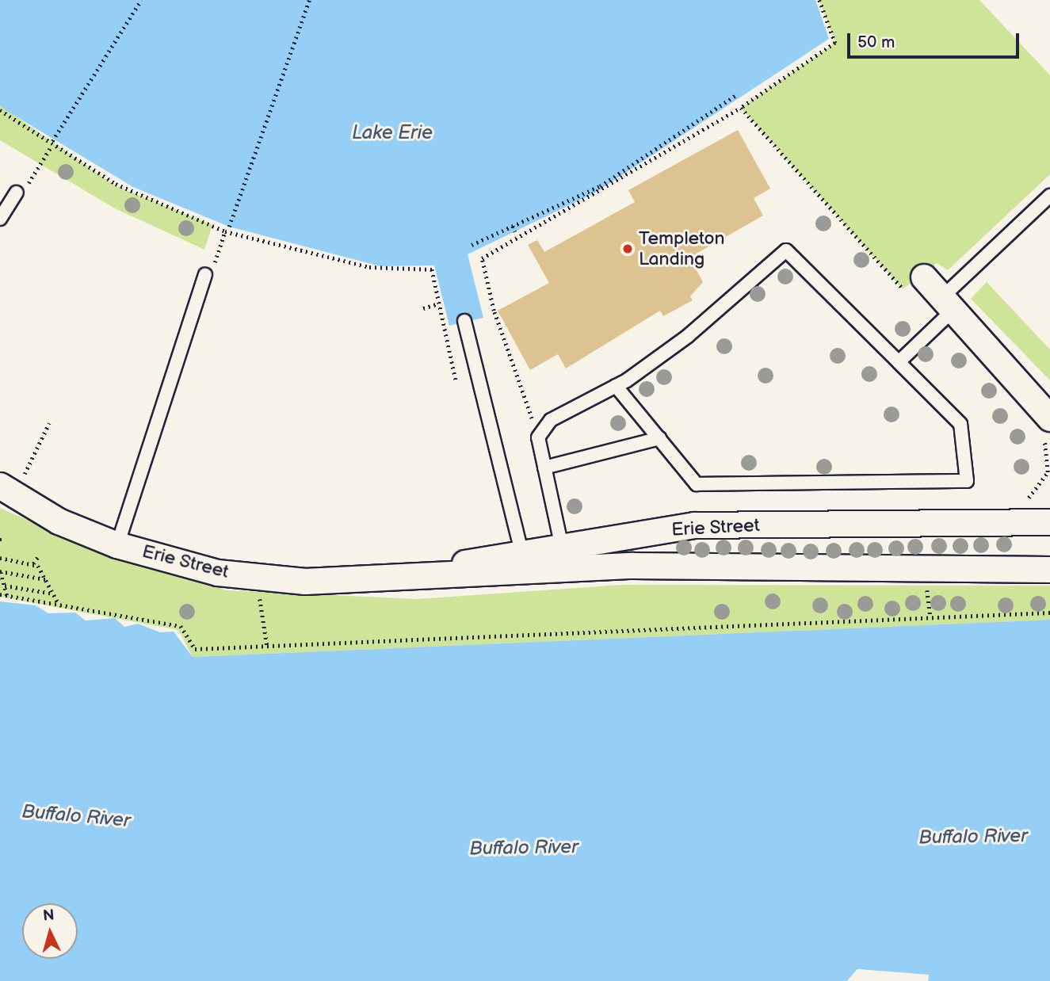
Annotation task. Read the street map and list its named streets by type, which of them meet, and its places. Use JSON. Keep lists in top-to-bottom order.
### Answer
{
  "streets": {
    "street": ["Erie Street"]
  },
  "water": ["Lake Erie", "Buffalo River"],
  "places": ["Templeton Landing"],
  "scale_bar": "50 m",
  "north": "top"
}
